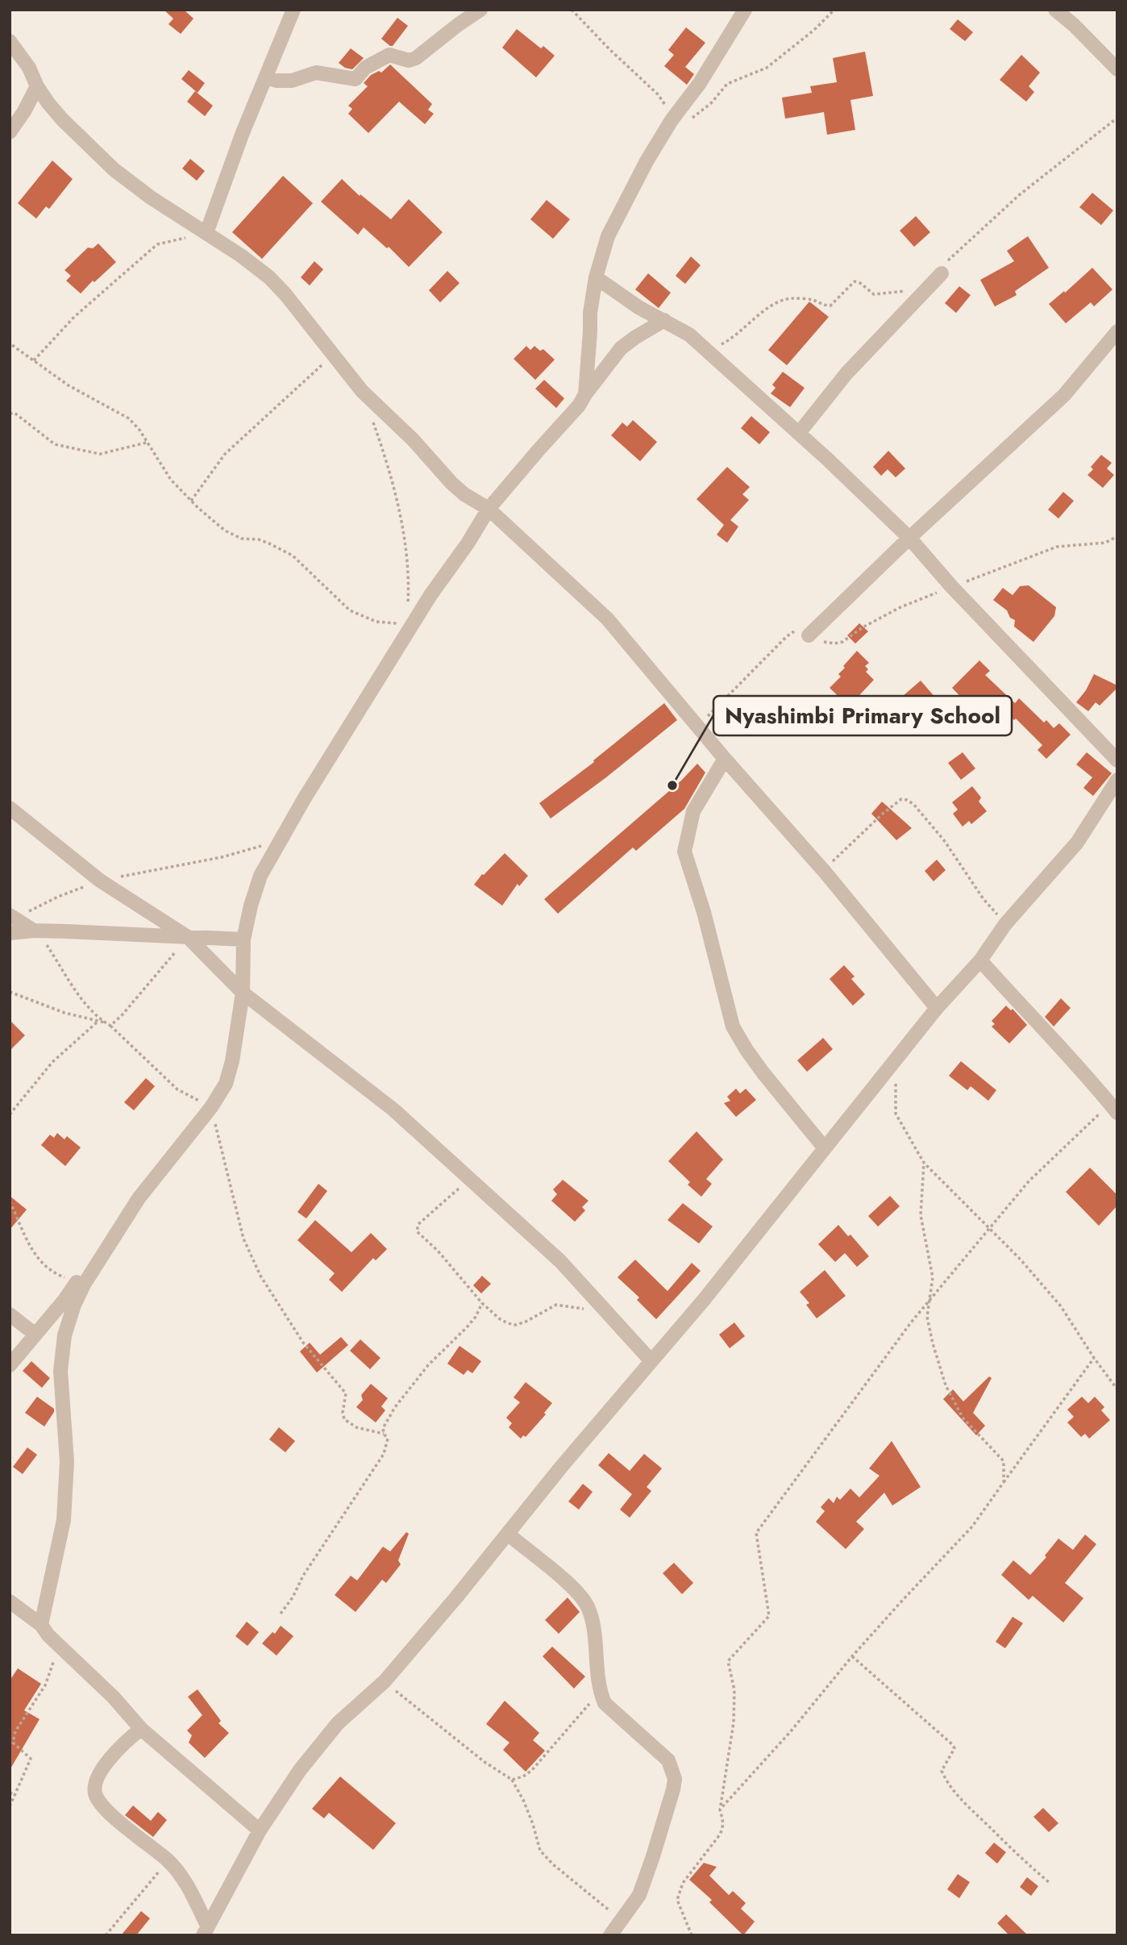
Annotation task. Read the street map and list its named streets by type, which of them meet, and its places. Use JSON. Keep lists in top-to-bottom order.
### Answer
{
  "places": ["Nyashimbi Primary School"]
}
